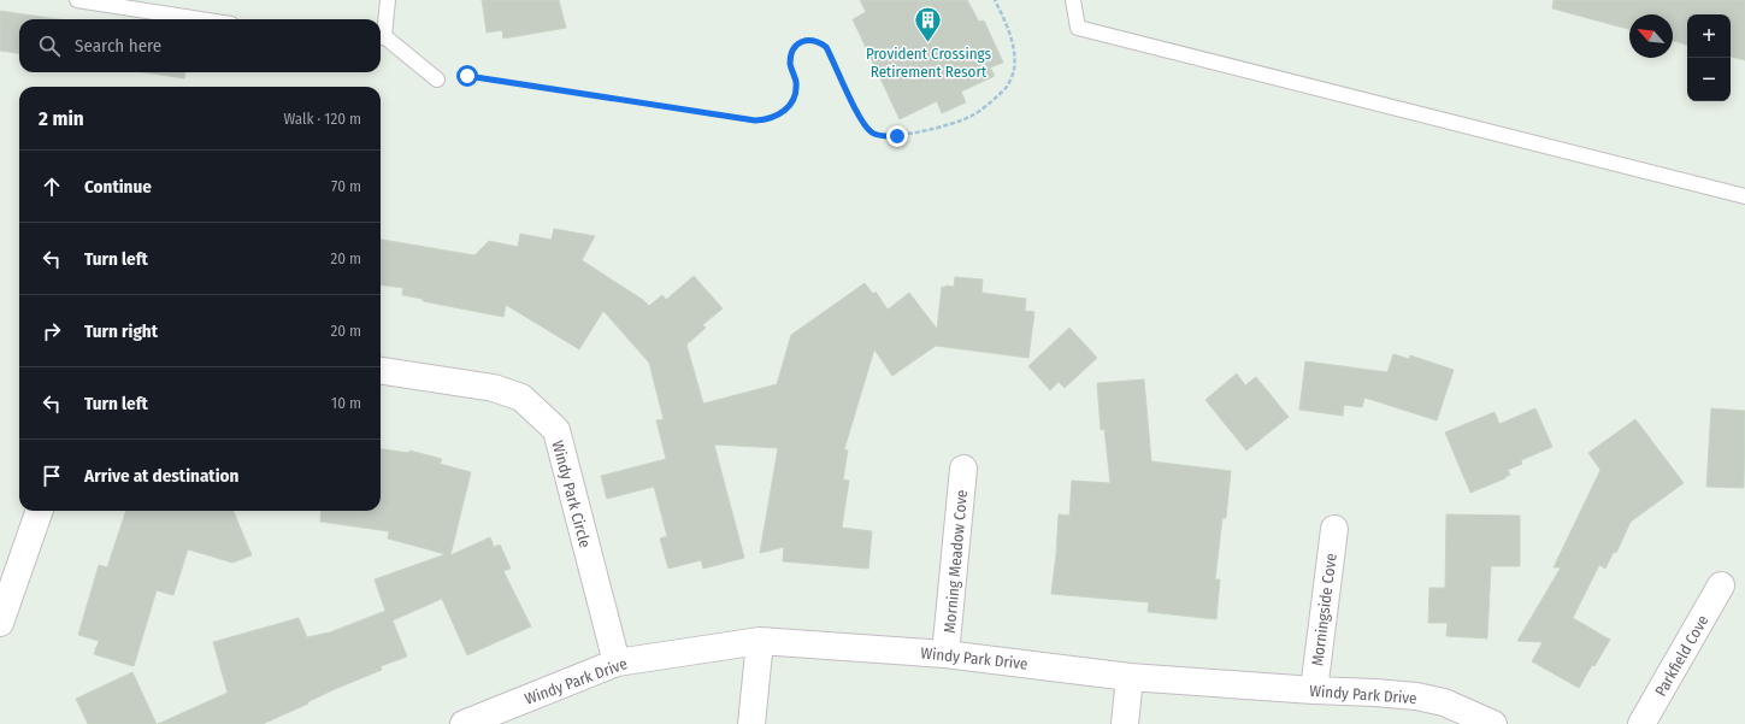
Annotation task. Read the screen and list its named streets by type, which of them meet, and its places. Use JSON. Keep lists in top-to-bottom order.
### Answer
{
  "streets": {
    "street": [
      "Windy Park Circle",
      "Morning Meadow Cove",
      "Morningside Cove",
      "Parkfield Cove",
      "Windy Park Drive"
    ]
  },
  "crossings": [
    ["Windy Park Circle", "Windy Park Drive"],
    ["Morning Meadow Cove", "Windy Park Drive"],
    ["Morningside Cove", "Windy Park Drive"]
  ],
  "places": {
    "building": ["Provident Crossings Retirement Resort"]
  },
  "north": "top left",
  "page": {
    "map_buttons": ["+", "−"],
    "search": "Search here",
    "heading": ["2 min", "Walk · 120 m"],
    "list": [
      ["Continue", "70 m"],
      ["Turn left", "20 m"],
      ["Turn right", "20 m"],
      ["Turn left", "10 m"],
      "Arrive at destination"
    ]
  }
}
